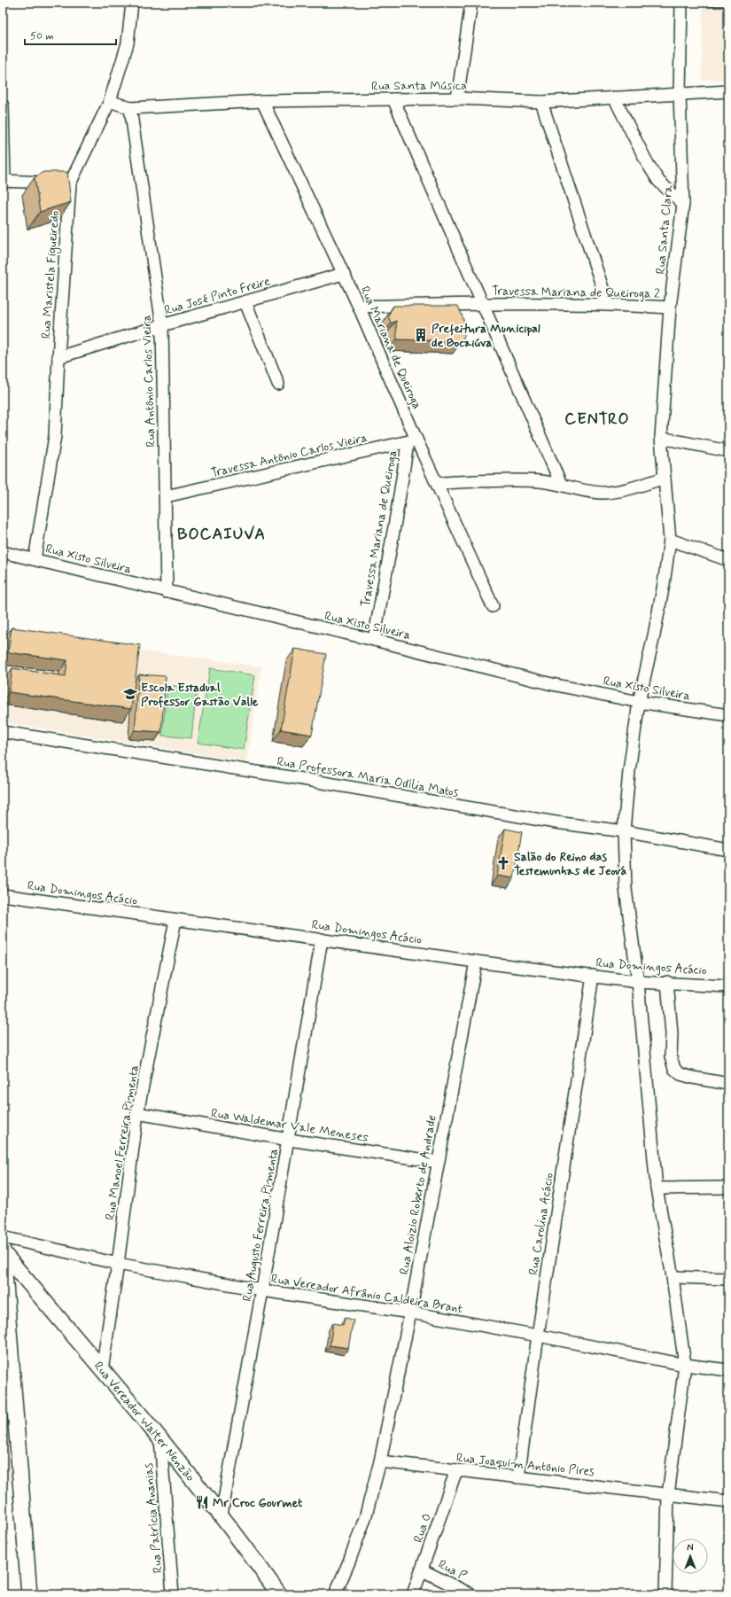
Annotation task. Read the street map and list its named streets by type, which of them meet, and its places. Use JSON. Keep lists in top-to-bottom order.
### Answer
{
  "streets": {
    "street": [
      "Rua Santa Música",
      "Rua Santa Clara",
      "Rua Maristela Figueiredo",
      "Travessa Mariana de Queiroga 2",
      "Rua José Pinto Freire",
      "Rua Mariana de Queiroga",
      "Rua Antônio Carlos Vieira",
      "Travessa Antônio Carlos Vieira",
      "Travessa Mariana de Queiroga",
      "Rua Xisto Silveira",
      "Rua Professora Maria Odília Matos",
      "Rua Domingos Acácio",
      "Rua Waldemar Vale Meneses",
      "Rua Manoel Ferreira Pimenta",
      "Rua Aloizio Roberto de Andrade",
      "Rua Carolina Acácio",
      "Rua Augusto Ferreira Pimenta",
      "Rua Vereador Afrânio Caldeira Brant",
      "Rua Vereador Walter Nenzão",
      "Rua Joaquim Antônio Pires",
      "Rua Patrícia Ananias",
      "Rua O",
      "Rua P"
    ]
  },
  "crossings": [
    ["Rua Santa Música", "Rua Santa Clara"],
    ["Rua Santa Música", "Rua Maristela Figueiredo"],
    ["Rua Santa Música", "Rua Mariana de Queiroga"],
    ["Rua Santa Música", "Rua Antônio Carlos Vieira"],
    ["Rua Santa Clara", "Travessa Mariana de Queiroga 2"],
    ["Rua Santa Clara", "Rua Xisto Silveira"],
    ["Rua Santa Clara", "Rua Professora Maria Odília Matos"],
    ["Rua Santa Clara", "Rua Domingos Acácio"],
    ["Rua Santa Clara", "Rua Vereador Afrânio Caldeira Brant"],
    ["Rua Santa Clara", "Rua Joaquim Antônio Pires"],
    ["Rua Maristela Figueiredo", "Rua José Pinto Freire"],
    ["Rua Maristela Figueiredo", "Rua Xisto Silveira"],
    ["Rua José Pinto Freire", "Rua Mariana de Queiroga"],
    ["Rua José Pinto Freire", "Rua Antônio Carlos Vieira"],
    ["Rua Mariana de Queiroga", "Travessa Antônio Carlos Vieira"],
    ["Rua Mariana de Queiroga", "Travessa Mariana de Queiroga"],
    ["Rua Antônio Carlos Vieira", "Travessa Antônio Carlos Vieira"],
    ["Rua Antônio Carlos Vieira", "Rua Xisto Silveira"],
    ["Travessa Antônio Carlos Vieira", "Travessa Mariana de Queiroga"],
    ["Travessa Mariana de Queiroga", "Rua Xisto Silveira"],
    ["Rua Domingos Acácio", "Rua Manoel Ferreira Pimenta"],
    ["Rua Domingos Acácio", "Rua Aloizio Roberto de Andrade"],
    ["Rua Domingos Acácio", "Rua Carolina Acácio"],
    ["Rua Domingos Acácio", "Rua Augusto Ferreira Pimenta"],
    ["Rua Waldemar Vale Meneses", "Rua Manoel Ferreira Pimenta"],
    ["Rua Waldemar Vale Meneses", "Rua Aloizio Roberto de Andrade"],
    ["Rua Waldemar Vale Meneses", "Rua Augusto Ferreira Pimenta"],
    ["Rua Manoel Ferreira Pimenta", "Rua Vereador Afrânio Caldeira Brant"],
    ["Rua Manoel Ferreira Pimenta", "Rua Vereador Walter Nenzão"],
    ["Rua Aloizio Roberto de Andrade", "Rua Vereador Afrânio Caldeira Brant"],
    ["Rua Aloizio Roberto de Andrade", "Rua Joaquim Antônio Pires"],
    ["Rua Carolina Acácio", "Rua Vereador Afrânio Caldeira Brant"],
    ["Rua Carolina Acácio", "Rua Joaquim Antônio Pires"],
    ["Rua Augusto Ferreira Pimenta", "Rua Vereador Afrânio Caldeira Brant"],
    ["Rua Augusto Ferreira Pimenta", "Rua Vereador Walter Nenzão"],
    ["Rua Vereador Walter Nenzão", "Rua Patrícia Ananias"],
    ["Rua Joaquim Antônio Pires", "Rua O"],
    ["Rua O", "Rua P"]
  ],
  "districts": ["CENTRO", "BOCAIUVA"],
  "places": {
    "building": ["Prefeitura Municipal de Bocaiúva"],
    "school or university": ["Escola Estadual Professor Gastão Valle"],
    "church": ["Salão do Reino das Testemunhas de Jeová"],
    "restaurant": ["Mr Croc Gourmet"]
  },
  "scale_bar": "50 m",
  "north": "top"
}
